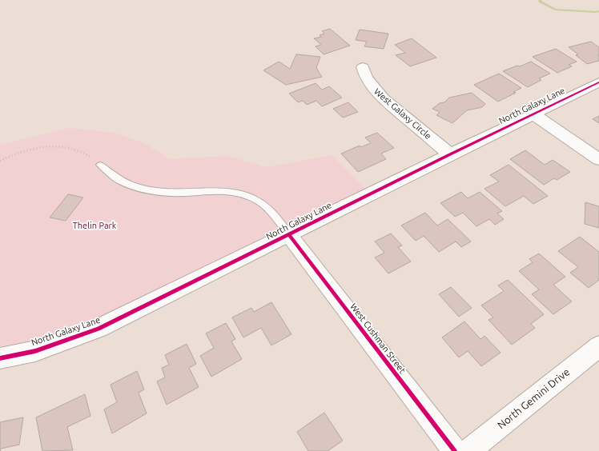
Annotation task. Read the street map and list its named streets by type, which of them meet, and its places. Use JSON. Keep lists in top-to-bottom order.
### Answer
{
  "streets": {
    "street": [
      "North Galaxy Lane",
      "West Galaxy Circle",
      "West Cushman Street",
      "North Gemini Drive"
    ]
  },
  "crossings": [
    ["North Galaxy Lane", "West Galaxy Circle"],
    ["North Galaxy Lane", "West Cushman Street"]
  ],
  "parks": ["Thelin Park"]
}
